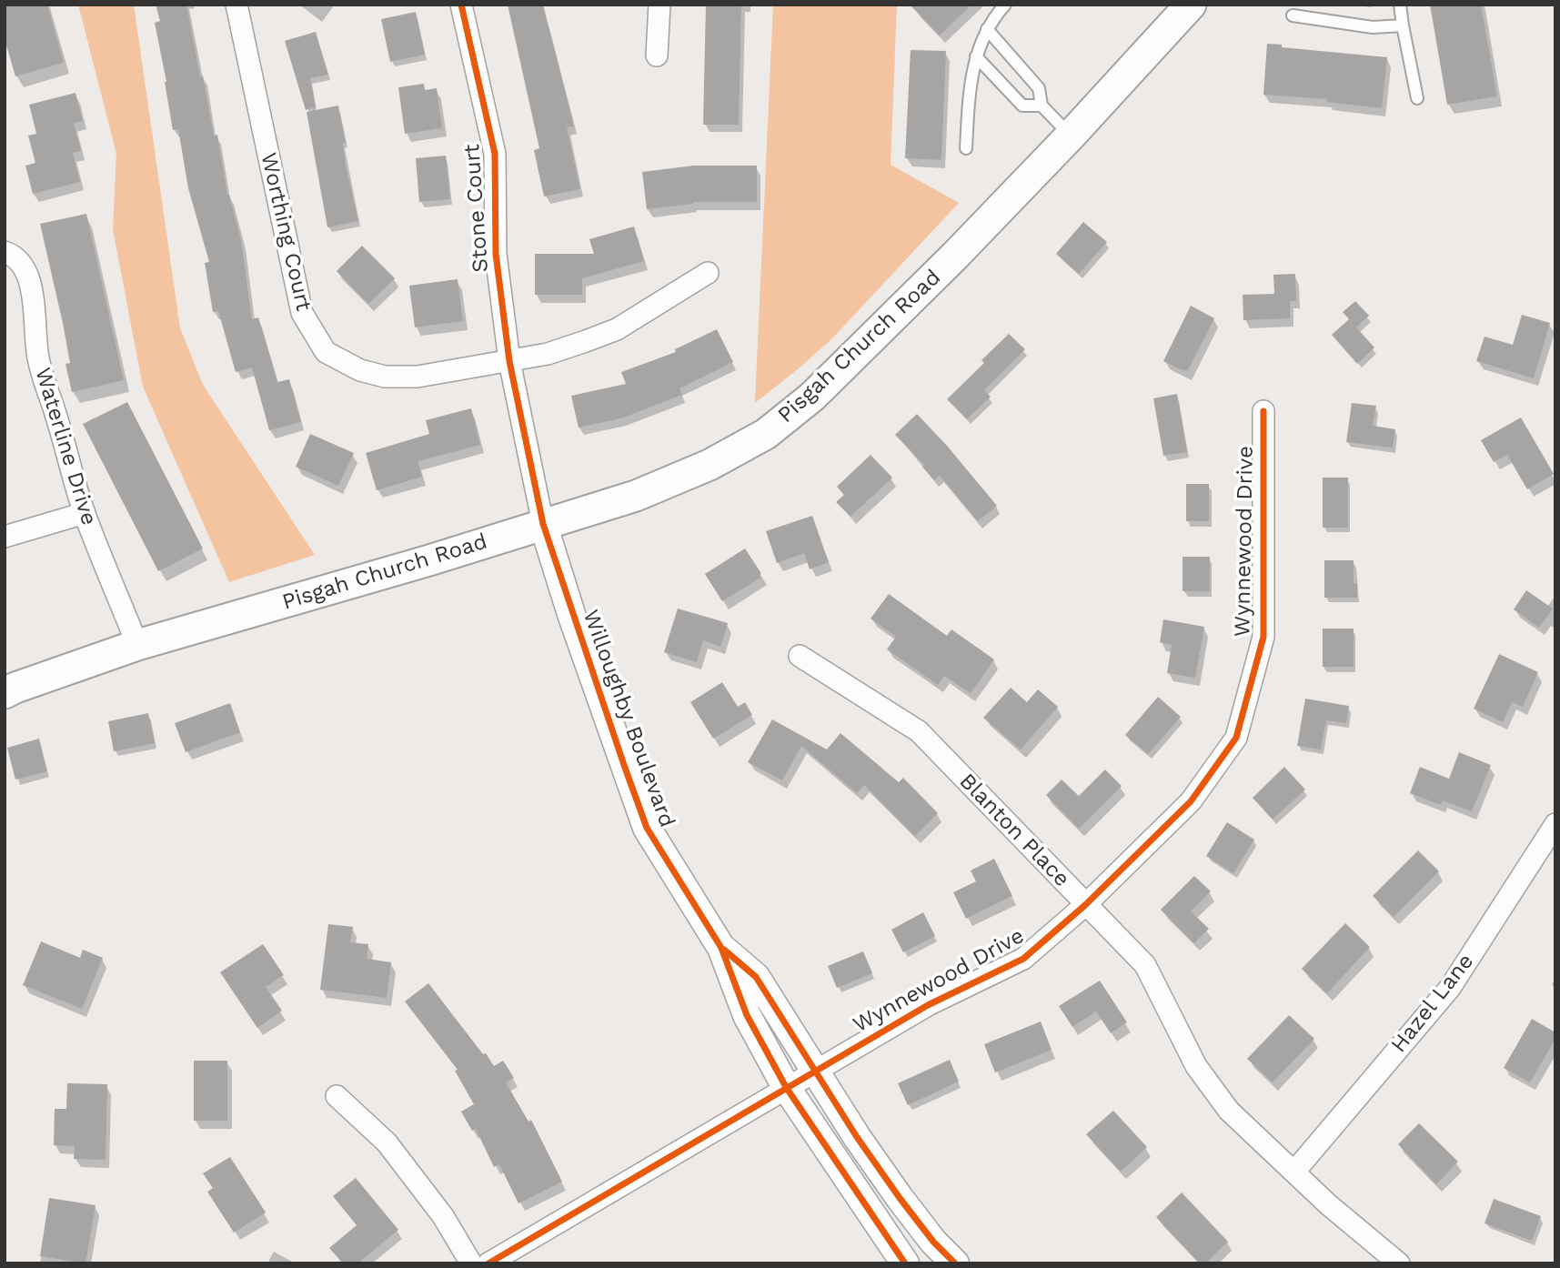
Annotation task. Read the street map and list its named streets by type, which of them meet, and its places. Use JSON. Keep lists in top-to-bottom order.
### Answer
{
  "streets": {
    "main road": ["Pisgah Church Road"],
    "street": [
      "Stone Court",
      "Worthing Court",
      "Waterline Drive",
      "Wynnewood Drive",
      "Willoughby Boulevard",
      "Blanton Place",
      "Hazel Lane"
    ]
  },
  "crossings": [
    ["Stone Court", "Worthing Court"],
    ["Stone Court", "Pisgah Church Road"],
    ["Stone Court", "Willoughby Boulevard"],
    ["Pisgah Church Road", "Waterline Drive"],
    ["Pisgah Church Road", "Willoughby Boulevard"],
    ["Wynnewood Drive", "Willoughby Boulevard"],
    ["Wynnewood Drive", "Blanton Place"],
    ["Blanton Place", "Hazel Lane"]
  ]
}
